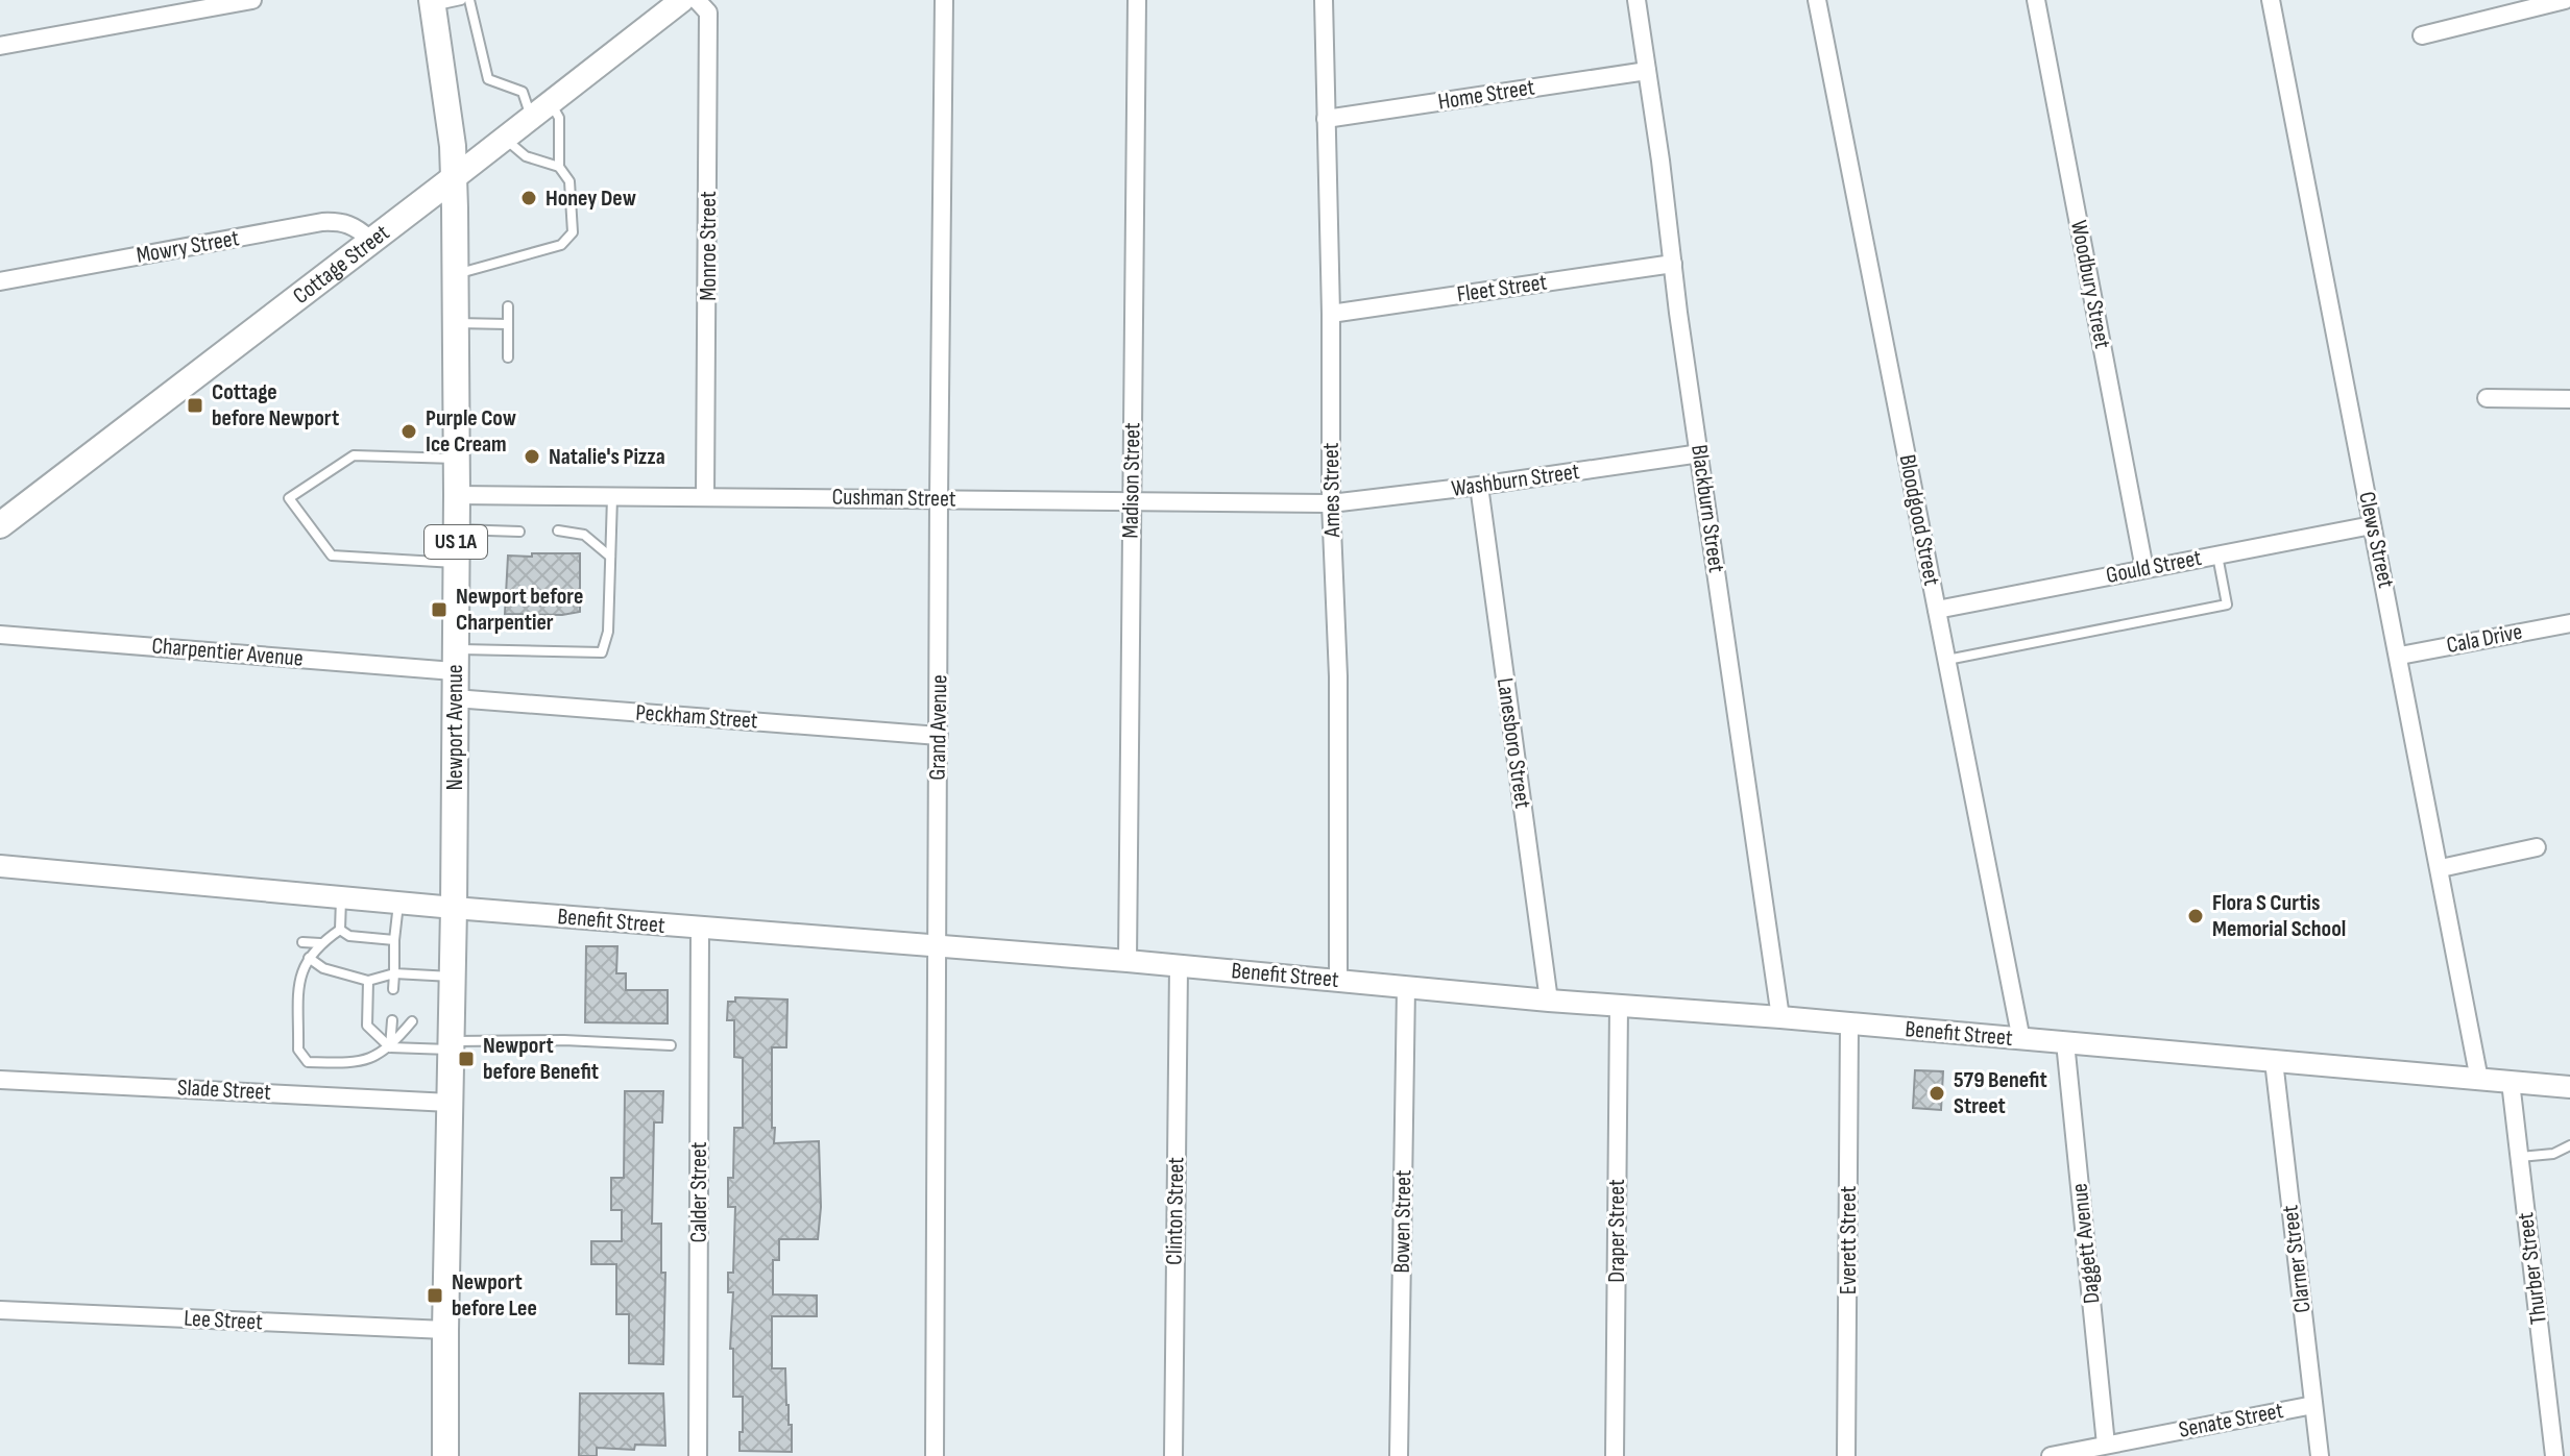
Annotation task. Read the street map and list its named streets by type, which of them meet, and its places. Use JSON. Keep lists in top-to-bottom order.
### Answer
{
  "streets": {
    "main road": ["Cottage Street", "US 1A", "Newport Avenue"],
    "street": [
      "Home Street",
      "Monroe Street",
      "Mowry Street",
      "Woodbury Street",
      "Fleet Street",
      "Madison Street",
      "Washburn Street",
      "Ames Street",
      "Cushman Street",
      "Blackburn Street",
      "Bloodgood Street",
      "Clews Street",
      "Gould Street",
      "Cala Drive",
      "Charpentier Avenue",
      "Peckham Street",
      "Grand Avenue",
      "Lanesboro Street",
      "Benefit Street",
      "Slade Street",
      "Calder Street",
      "Clinton Street",
      "Bowen Street",
      "Draper Street",
      "Everett Street",
      "Daggett Avenue",
      "Clarner Street",
      "Thurber Street",
      "Lee Street",
      "Senate Street"
    ]
  },
  "crossings": [
    ["Home Street", "Ames Street"],
    ["Home Street", "Blackburn Street"],
    ["Monroe Street", "Cushman Street"],
    ["Mowry Street", "Cottage Street"],
    ["Cottage Street", "Newport Avenue"],
    ["Woodbury Street", "Gould Street"],
    ["Fleet Street", "Ames Street"],
    ["Fleet Street", "Blackburn Street"],
    ["Madison Street", "Cushman Street"],
    ["Madison Street", "Benefit Street"],
    ["Washburn Street", "Ames Street"],
    ["Washburn Street", "Cushman Street"],
    ["Washburn Street", "Blackburn Street"],
    ["Washburn Street", "Lanesboro Street"],
    ["Ames Street", "Cushman Street"],
    ["Ames Street", "Benefit Street"],
    ["Cushman Street", "Newport Avenue"],
    ["Cushman Street", "Grand Avenue"],
    ["Blackburn Street", "Benefit Street"],
    ["Bloodgood Street", "Gould Street"],
    ["Bloodgood Street", "Benefit Street"],
    ["Clews Street", "Gould Street"],
    ["Clews Street", "Cala Drive"],
    ["Clews Street", "Benefit Street"],
    ["Charpentier Avenue", "Newport Avenue"],
    ["Peckham Street", "Newport Avenue"],
    ["Peckham Street", "Grand Avenue"],
    ["Newport Avenue", "Benefit Street"],
    ["Newport Avenue", "Slade Street"],
    ["Newport Avenue", "Lee Street"],
    ["Grand Avenue", "Benefit Street"],
    ["Lanesboro Street", "Benefit Street"],
    ["Benefit Street", "Calder Street"],
    ["Benefit Street", "Clinton Street"],
    ["Benefit Street", "Bowen Street"],
    ["Benefit Street", "Draper Street"],
    ["Benefit Street", "Everett Street"],
    ["Benefit Street", "Daggett Avenue"],
    ["Benefit Street", "Clarner Street"],
    ["Benefit Street", "Thurber Street"],
    ["Daggett Avenue", "Senate Street"],
    ["Clarner Street", "Senate Street"]
  ],
  "places": {
    "other": [
      "Honey Dew",
      "Purple Cow Ice Cream",
      "Natalie's Pizza",
      "Flora S Curtis Memorial School",
      "579 Benefit Street"
    ],
    "transit": [
      "Cottage before Newport",
      "Newport before Charpentier",
      "Newport before Benefit",
      "Newport before Lee"
    ]
  }
}
